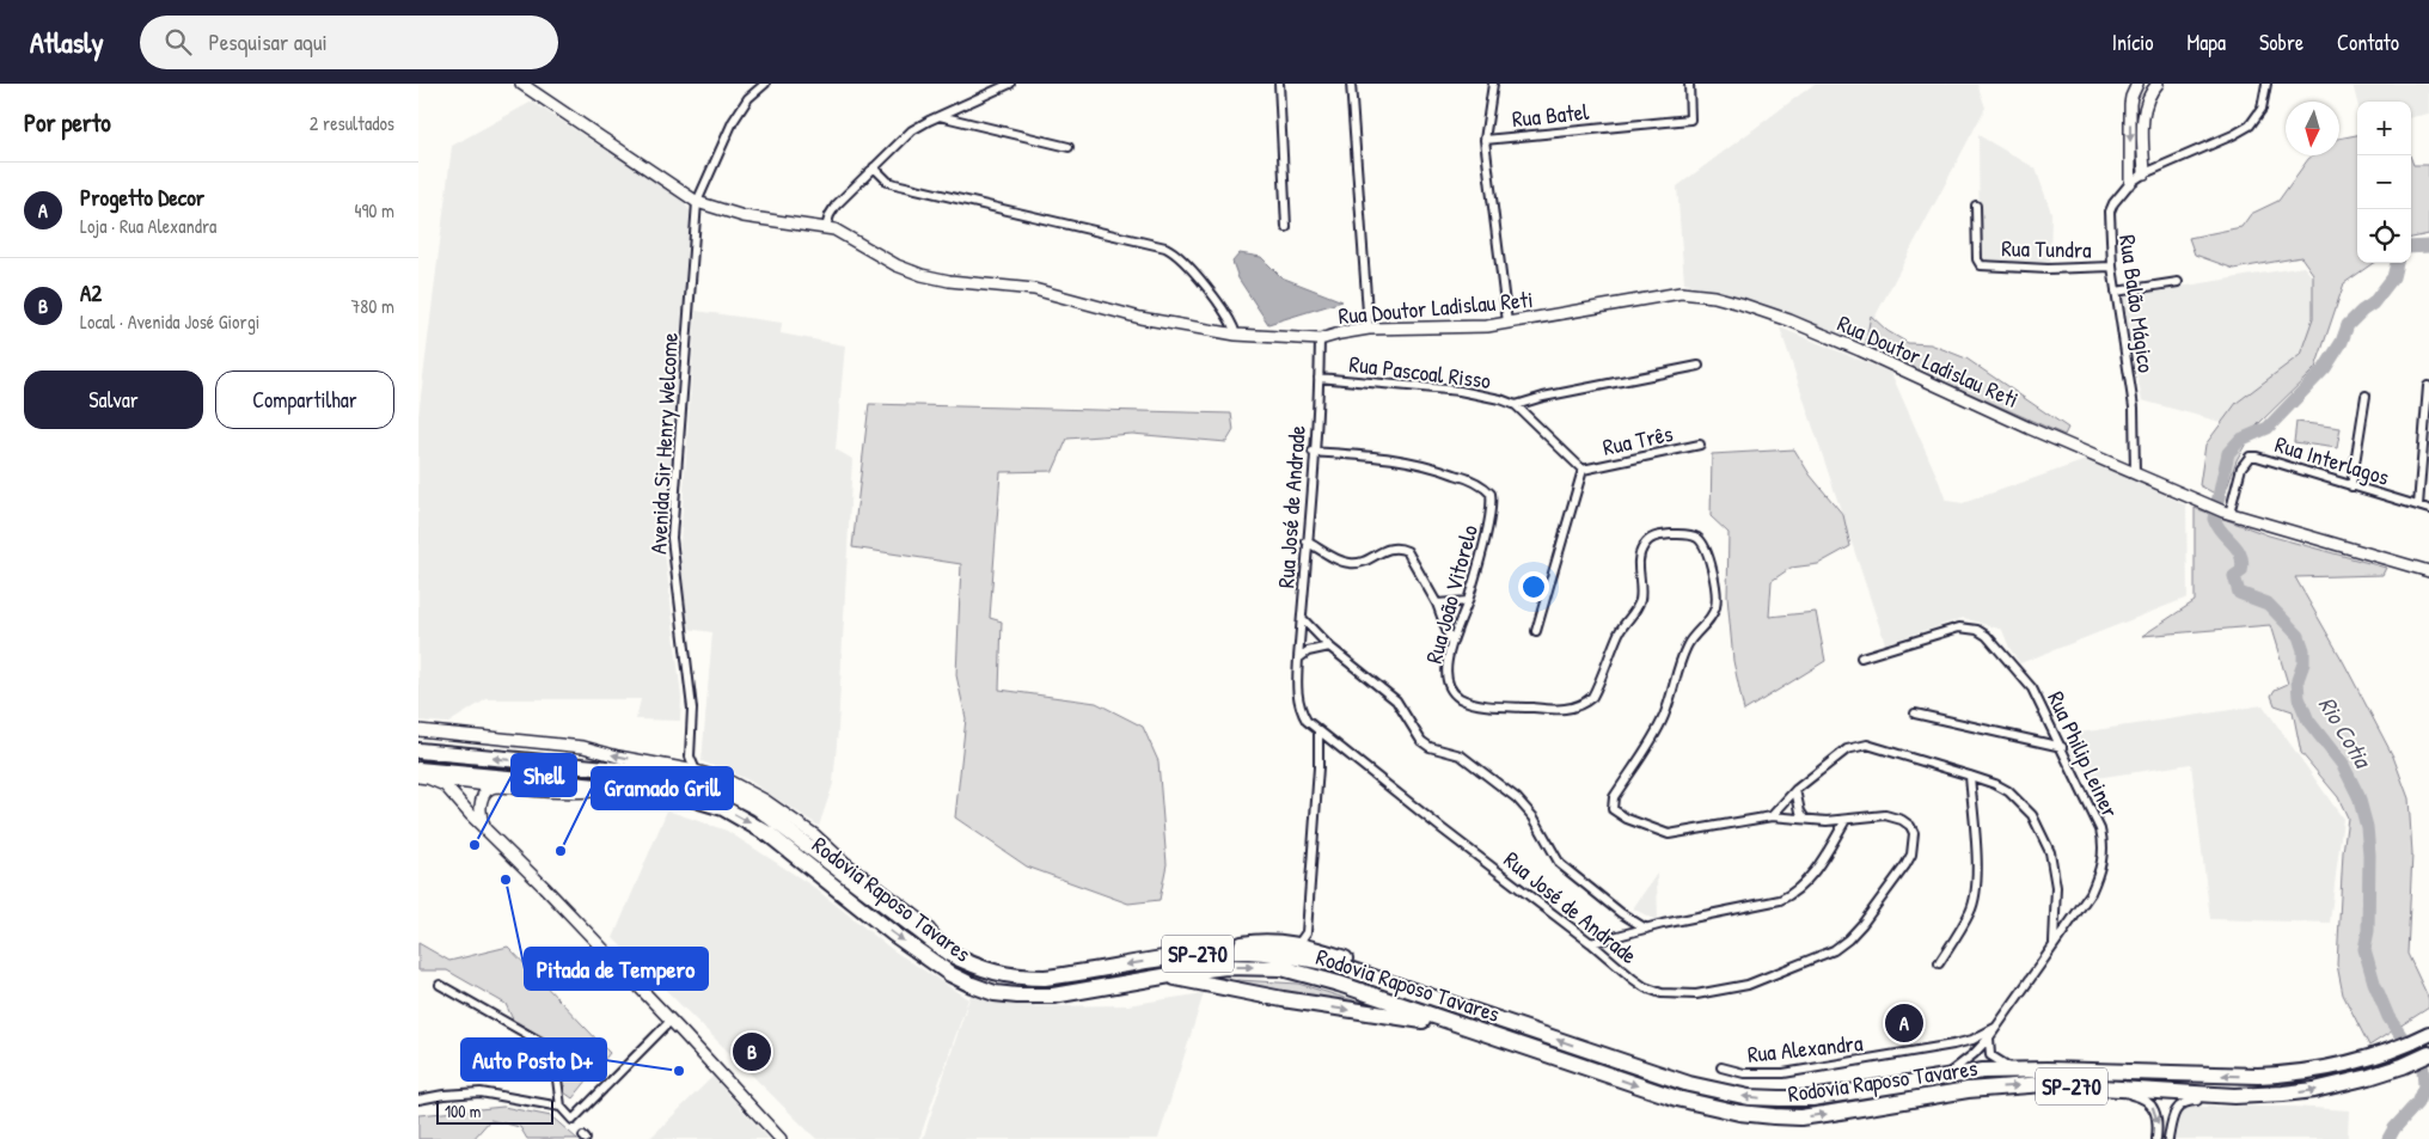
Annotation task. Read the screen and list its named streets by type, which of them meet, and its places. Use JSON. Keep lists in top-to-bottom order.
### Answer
{
  "streets": {
    "highway": ["Rodovia Raposo Tavares", "SP-270"],
    "street": [
      "Rua Batel",
      "Rua Tundra",
      "Rua Balão Mágico",
      "Rua Doutor Ladislau Reti",
      "Rua Pascoal Risso",
      "Rua Três",
      "Avenida Sir Henry Welcome",
      "Rua Interlagos",
      "Rua José de Andrade",
      "Rua João Vitorelo",
      "Rua Philip Leiner",
      "Rua Alexandra"
    ]
  },
  "crossings": [
    ["Rua Tundra", "Rua Balão Mágico"],
    ["Rua Balão Mágico", "Rua Doutor Ladislau Reti"],
    ["Rua Doutor Ladislau Reti", "Avenida Sir Henry Welcome"],
    ["Rua Doutor Ladislau Reti", "Rua Interlagos"],
    ["Rua Doutor Ladislau Reti", "Rua José de Andrade"],
    ["Rua Pascoal Risso", "Rua Três"],
    ["Rua Pascoal Risso", "Rua José de Andrade"],
    ["Rua José de Andrade", "Rua João Vitorelo"],
    ["Rua Philip Leiner", "Rodovia Raposo Tavares"],
    ["Rua Philip Leiner", "Rua Alexandra"]
  ],
  "water": ["Rio Cotia"],
  "places": [
    "Shell",
    "Gramado Grill",
    "Pitada de Tempero",
    "Auto Posto D+"
  ],
  "scale_bar": "100 m",
  "north": "bottom",
  "page": {
    "header": "Atlasly",
    "search": "Pesquisar aqui",
    "nav": [
      "Início",
      "Mapa",
      "Sobre",
      "Contato"
    ],
    "heading": ["Por perto", "2 resultados"],
    "map_buttons": ["+", "−"],
    "list": [
      {
        "mark": "A",
        "name": "Progetto Decor",
        "note": "Loja · Rua Alexandra",
        "value": "490 m"
      },
      {
        "mark": "B",
        "name": "A2",
        "note": "Local · Avenida José Giorgi",
        "value": "780 m"
      }
    ],
    "buttons": ["Salvar", "Compartilhar"],
    "pins": ["A", "B"],
    "scale": "100 m"
  }
}
